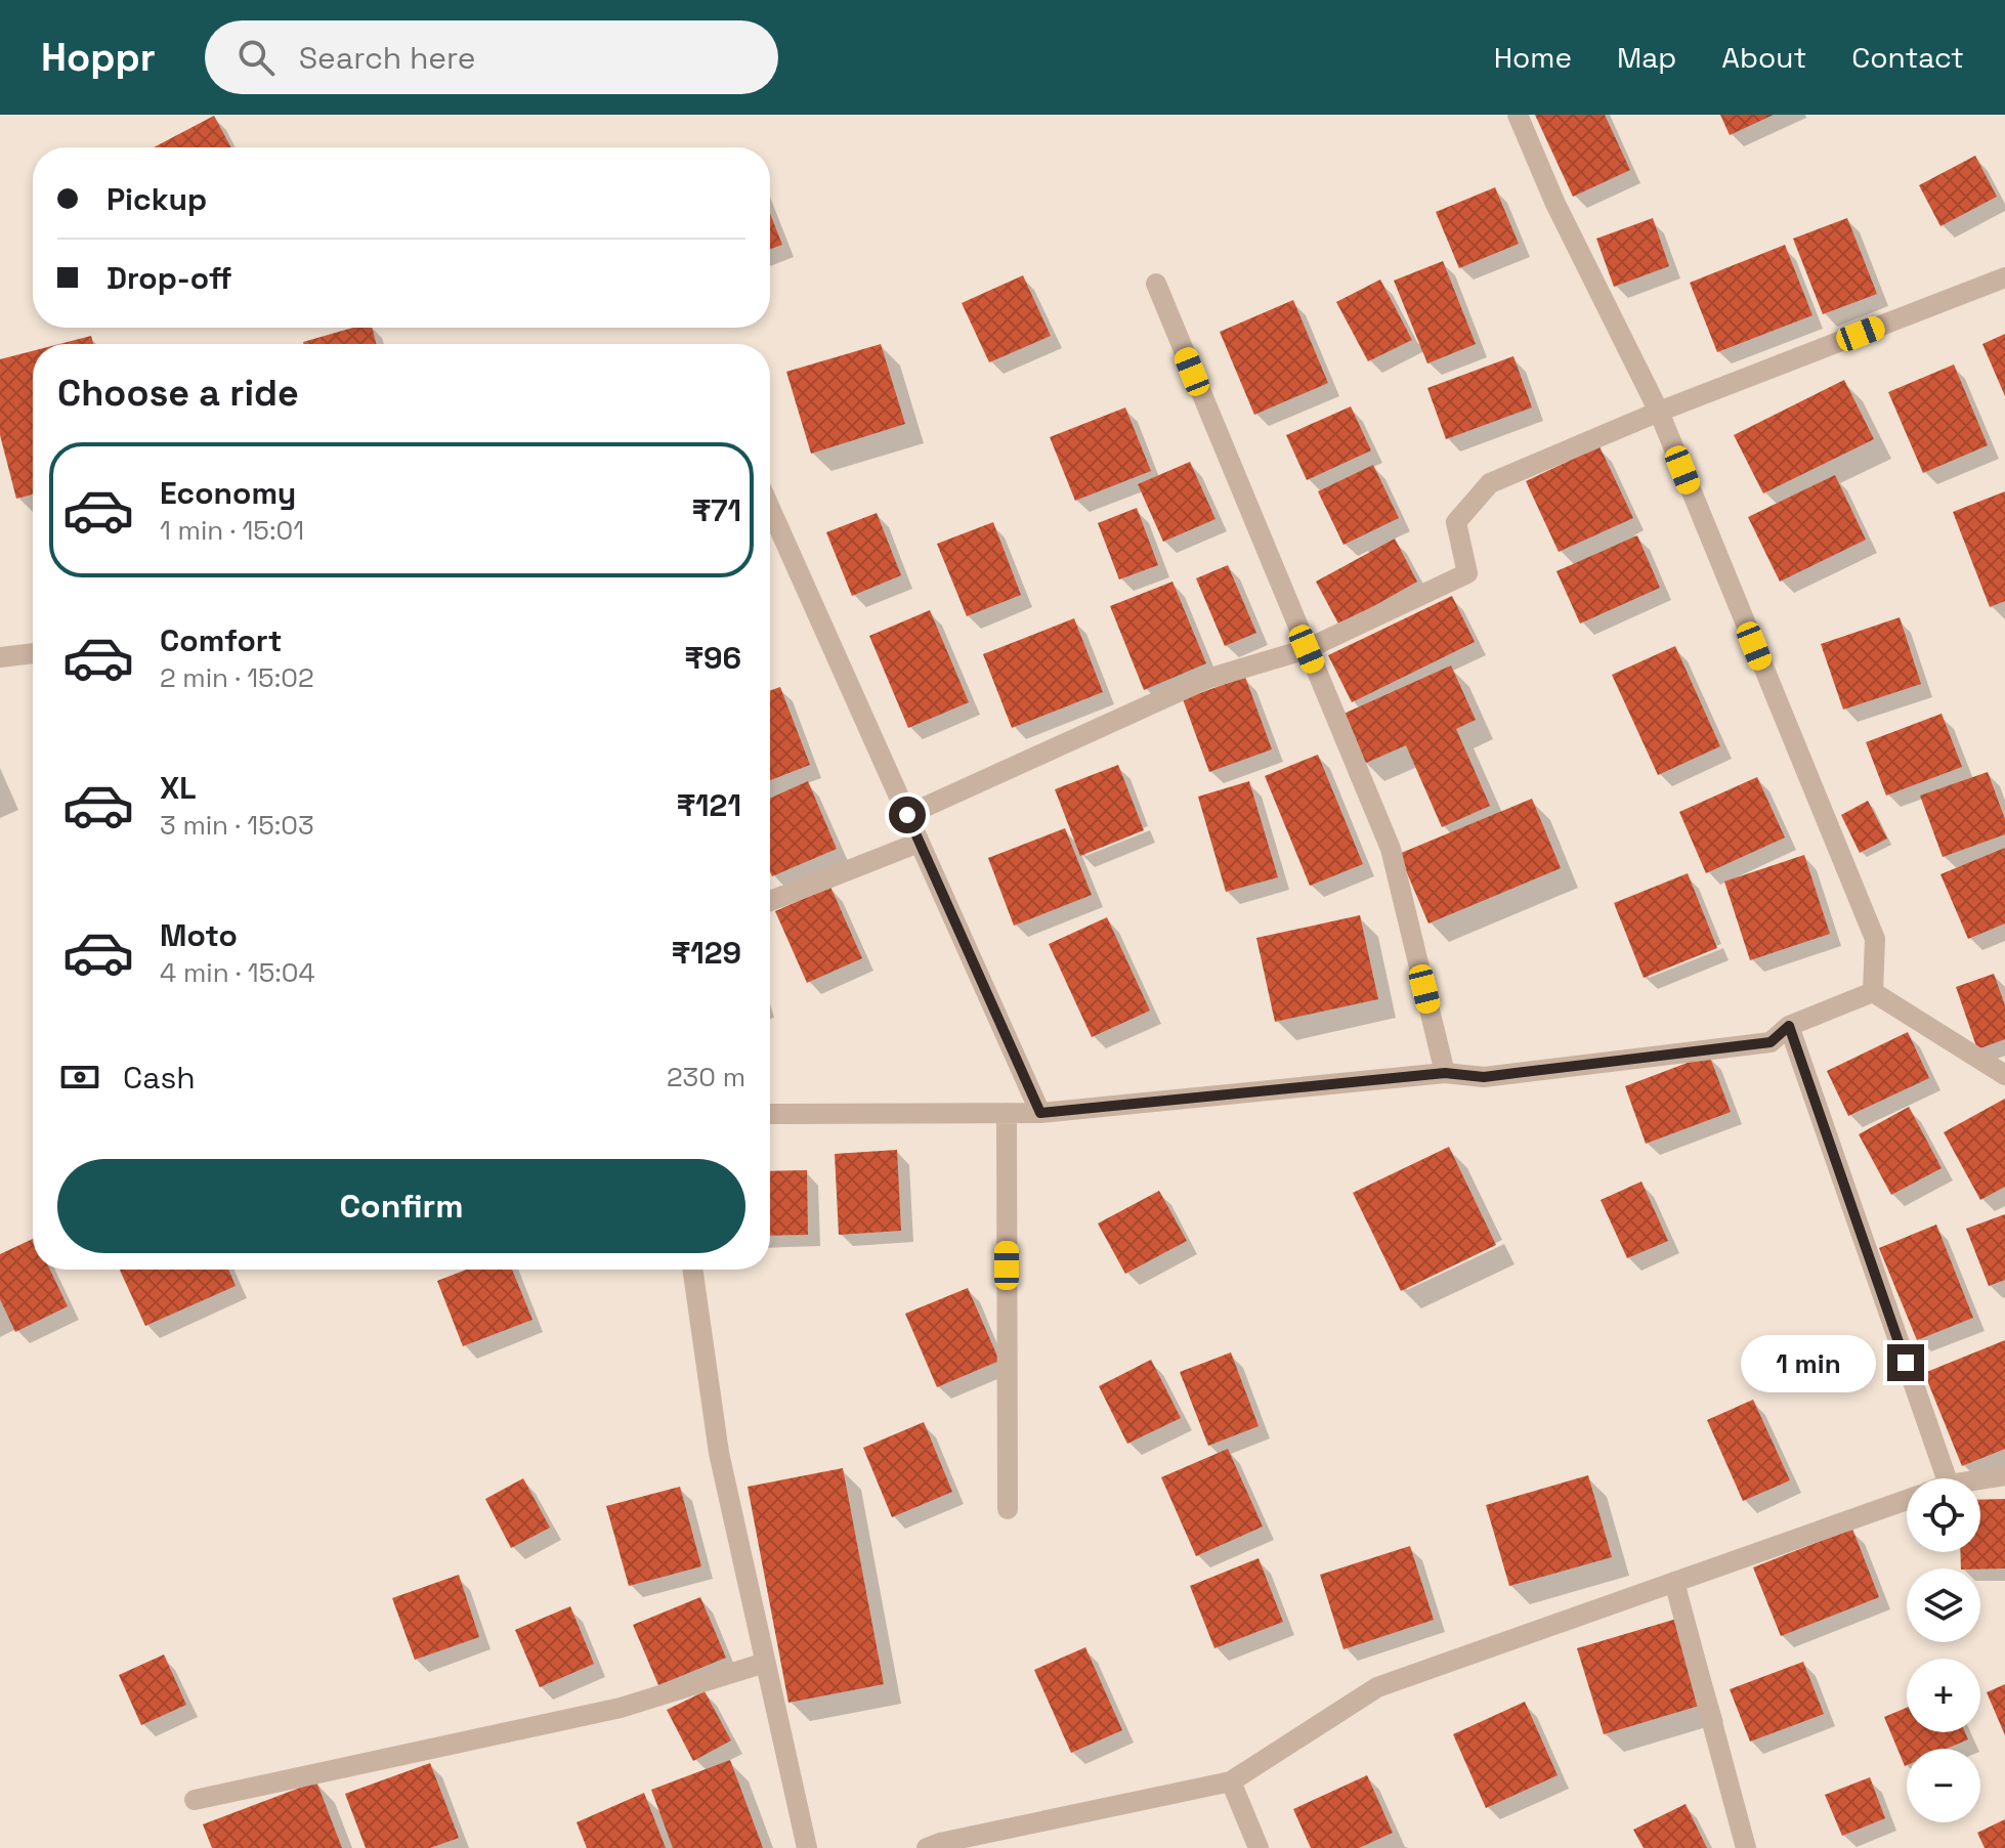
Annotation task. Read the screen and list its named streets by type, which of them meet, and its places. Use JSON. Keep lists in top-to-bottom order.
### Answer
{
  "page": {
    "header": "Hoppr",
    "search": "Search here",
    "nav": [
      "Home",
      "Map",
      "About",
      "Contact"
    ],
    "banner": ["Pickup", "Drop-off"],
    "heading": "Choose a ride",
    "list": [
      {
        "name": "Economy",
        "note": "1 min · 15:01",
        "value": "₹71"
      },
      {
        "name": "Comfort",
        "note": "2 min · 15:02",
        "value": "₹96"
      },
      {
        "name": "XL",
        "note": "3 min · 15:03",
        "value": "₹121"
      },
      {
        "name": "Moto",
        "note": "4 min · 15:04",
        "value": "₹129"
      }
    ],
    "pay": ["Cash", "230 m"],
    "buttons": "Confirm",
    "bubble": "1 min",
    "map_buttons": ["+", "−"]
  }
}
